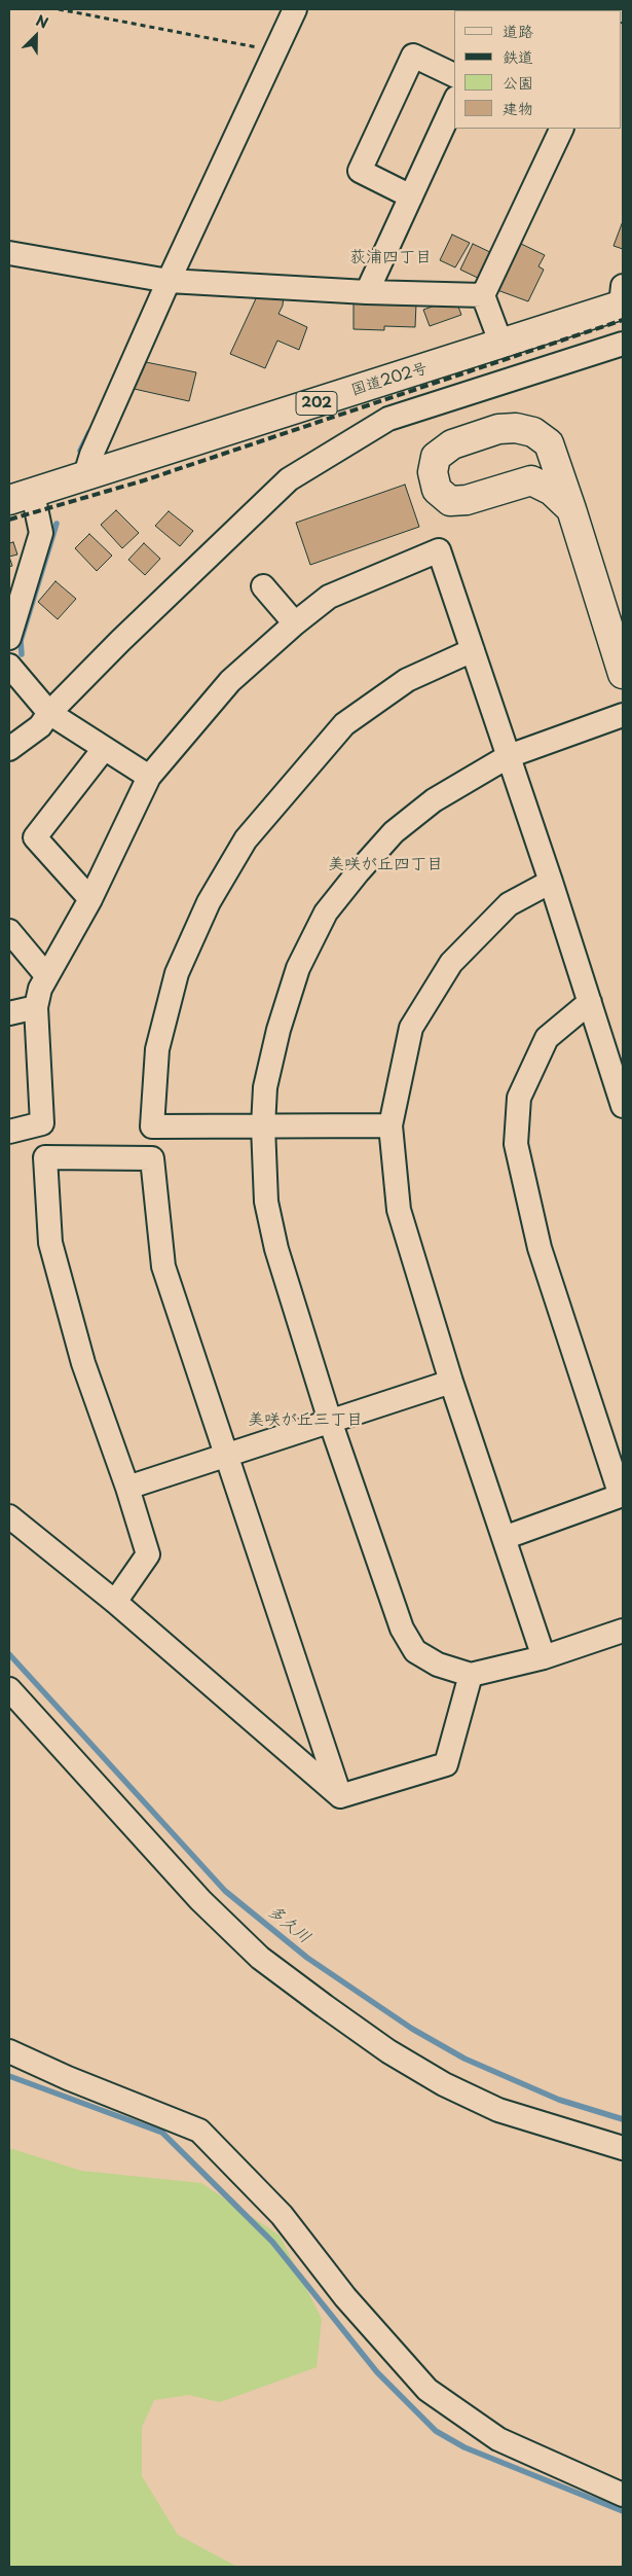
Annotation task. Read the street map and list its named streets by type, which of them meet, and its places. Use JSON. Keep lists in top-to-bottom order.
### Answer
{
  "streets": {
    "main road": ["国道202号", "202"]
  },
  "districts": ["荻浦四丁目", "美咲が丘四丁目", "美咲が丘三丁目"],
  "water": ["多久川"],
  "legend": [
    "道路",
    "鉄道",
    "公園",
    "建物"
  ],
  "north": "top right"
}
